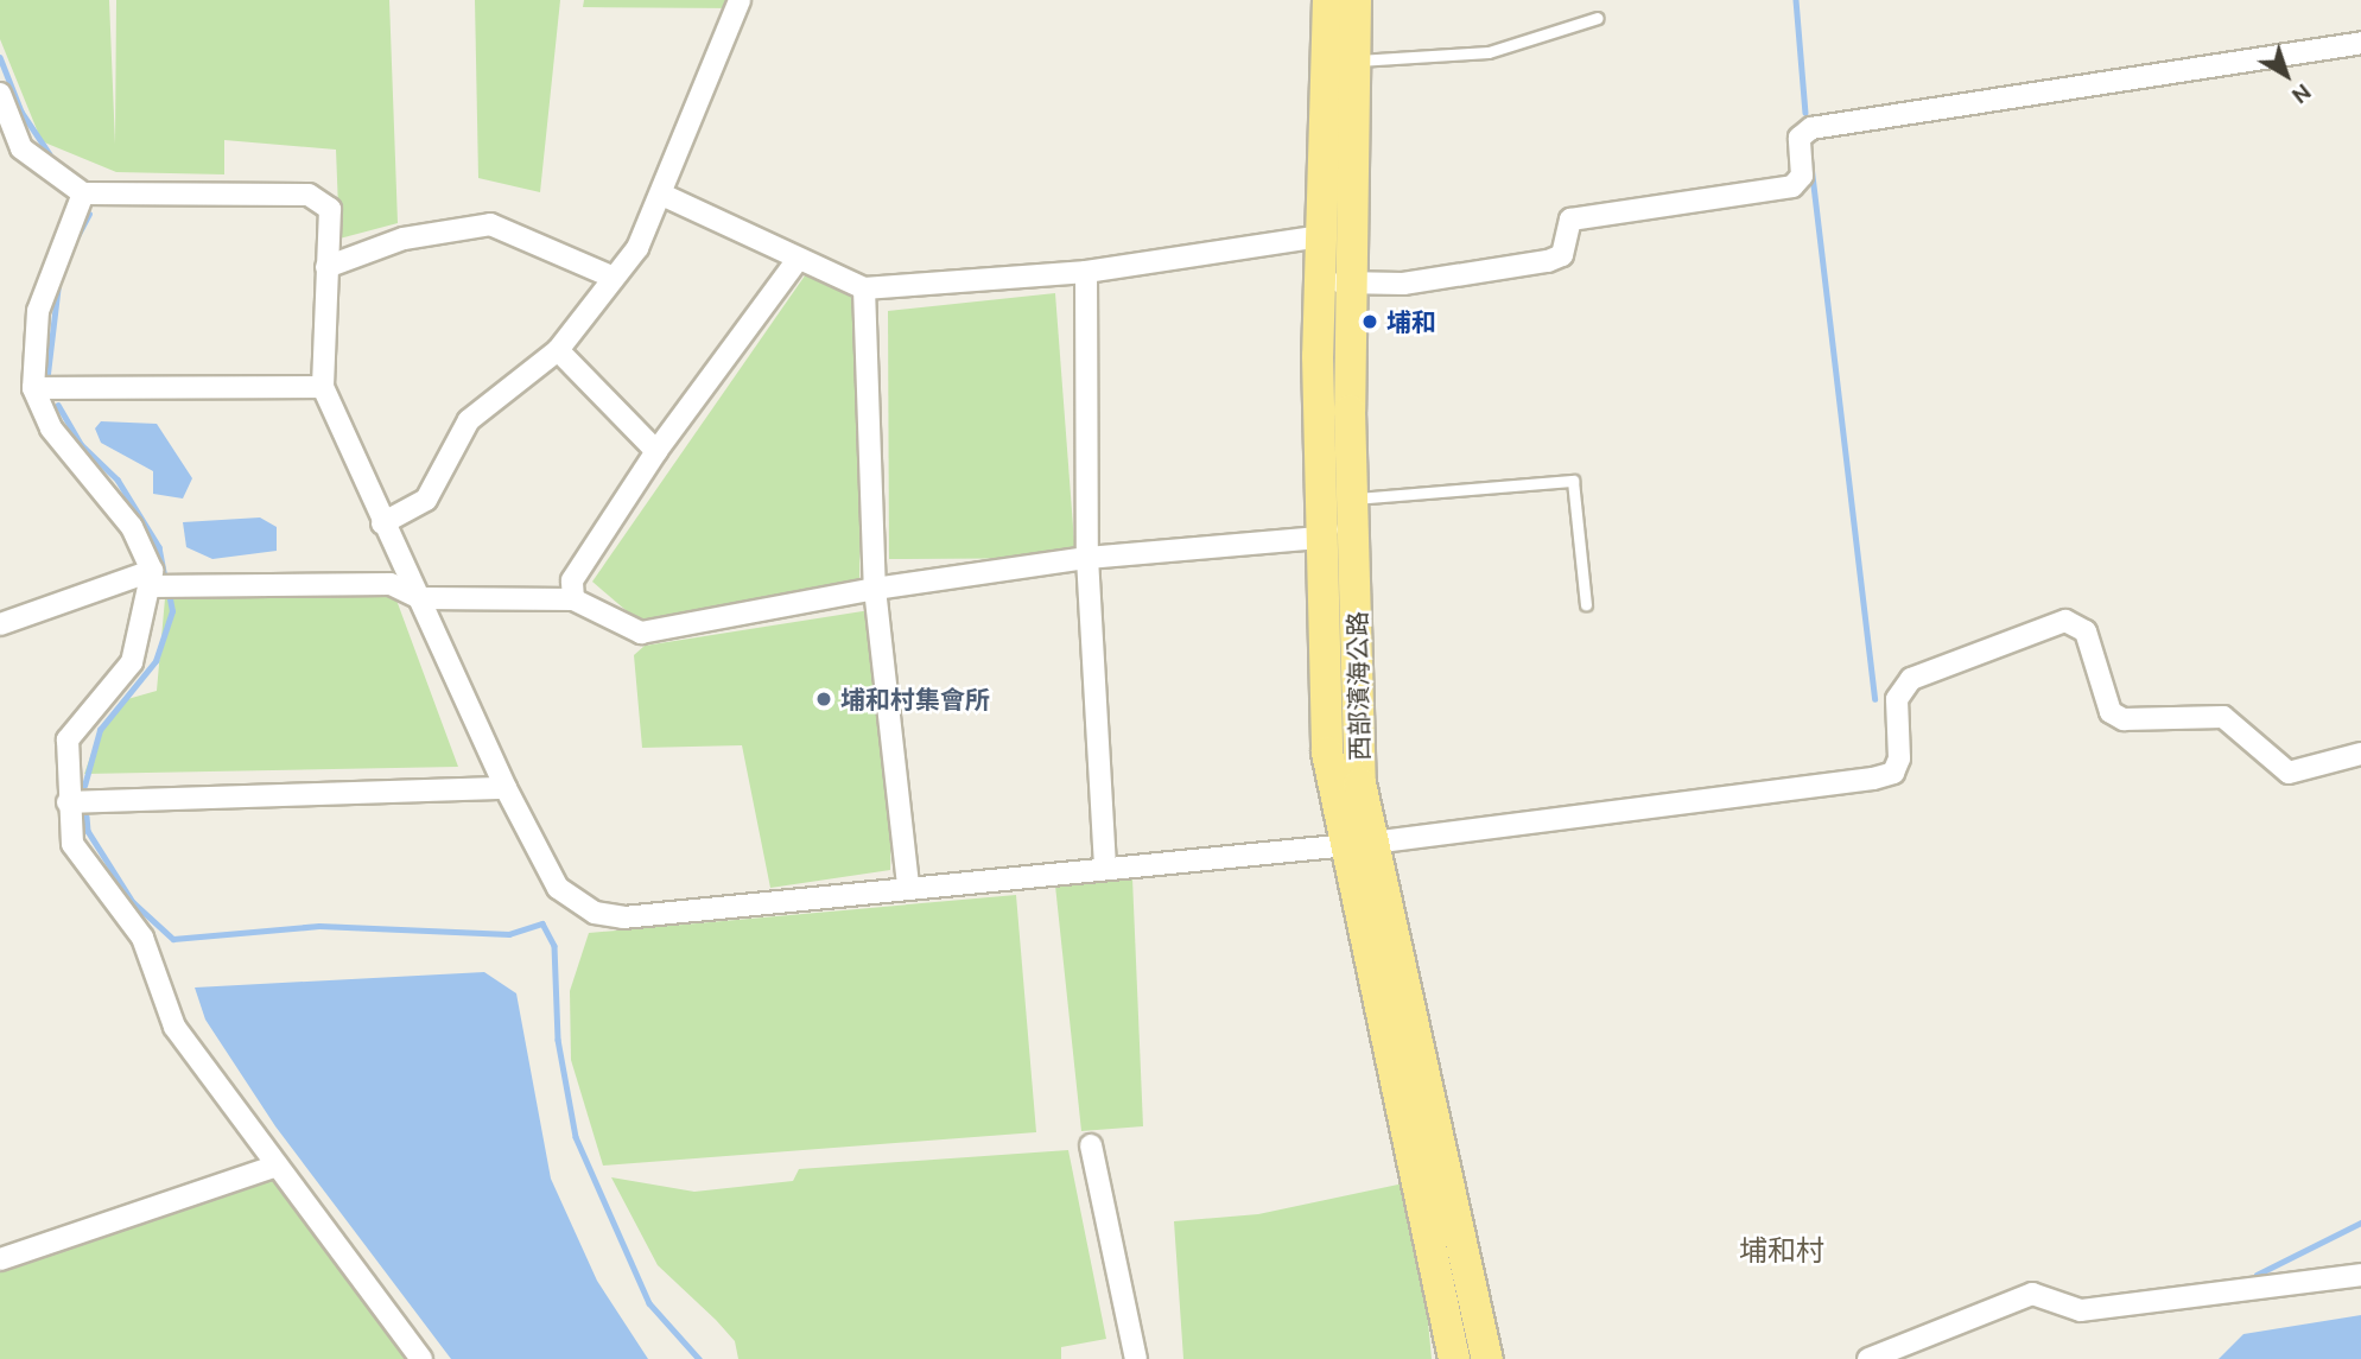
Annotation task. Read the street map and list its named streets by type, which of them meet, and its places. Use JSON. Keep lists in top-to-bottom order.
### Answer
{
  "streets": {
    "main road": ["西部濱海公路"]
  },
  "districts": ["埔和村"],
  "places": ["埔和", "埔和村集會所"],
  "north": "bottom right"
}
